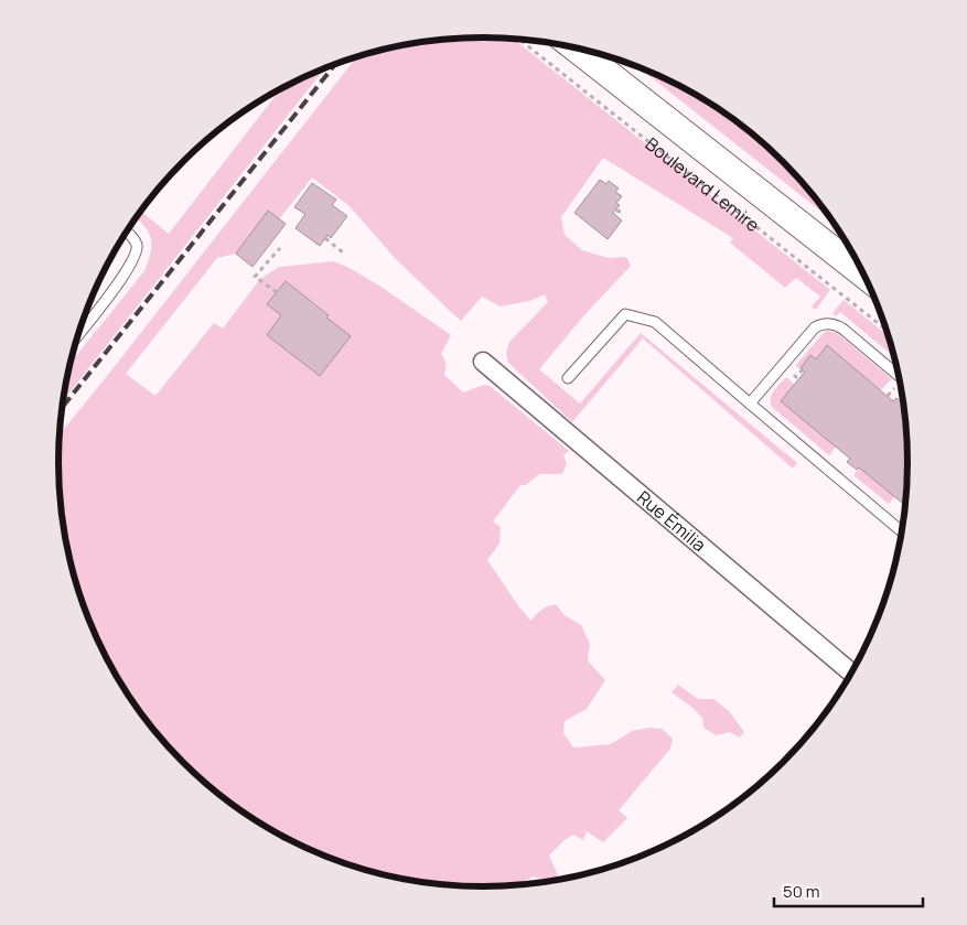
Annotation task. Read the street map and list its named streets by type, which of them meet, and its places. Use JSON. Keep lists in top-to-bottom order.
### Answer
{
  "streets": {
    "main road": ["Boulevard Lemire"],
    "street": ["Rue Émilia"]
  },
  "scale_bar": "50 m"
}
